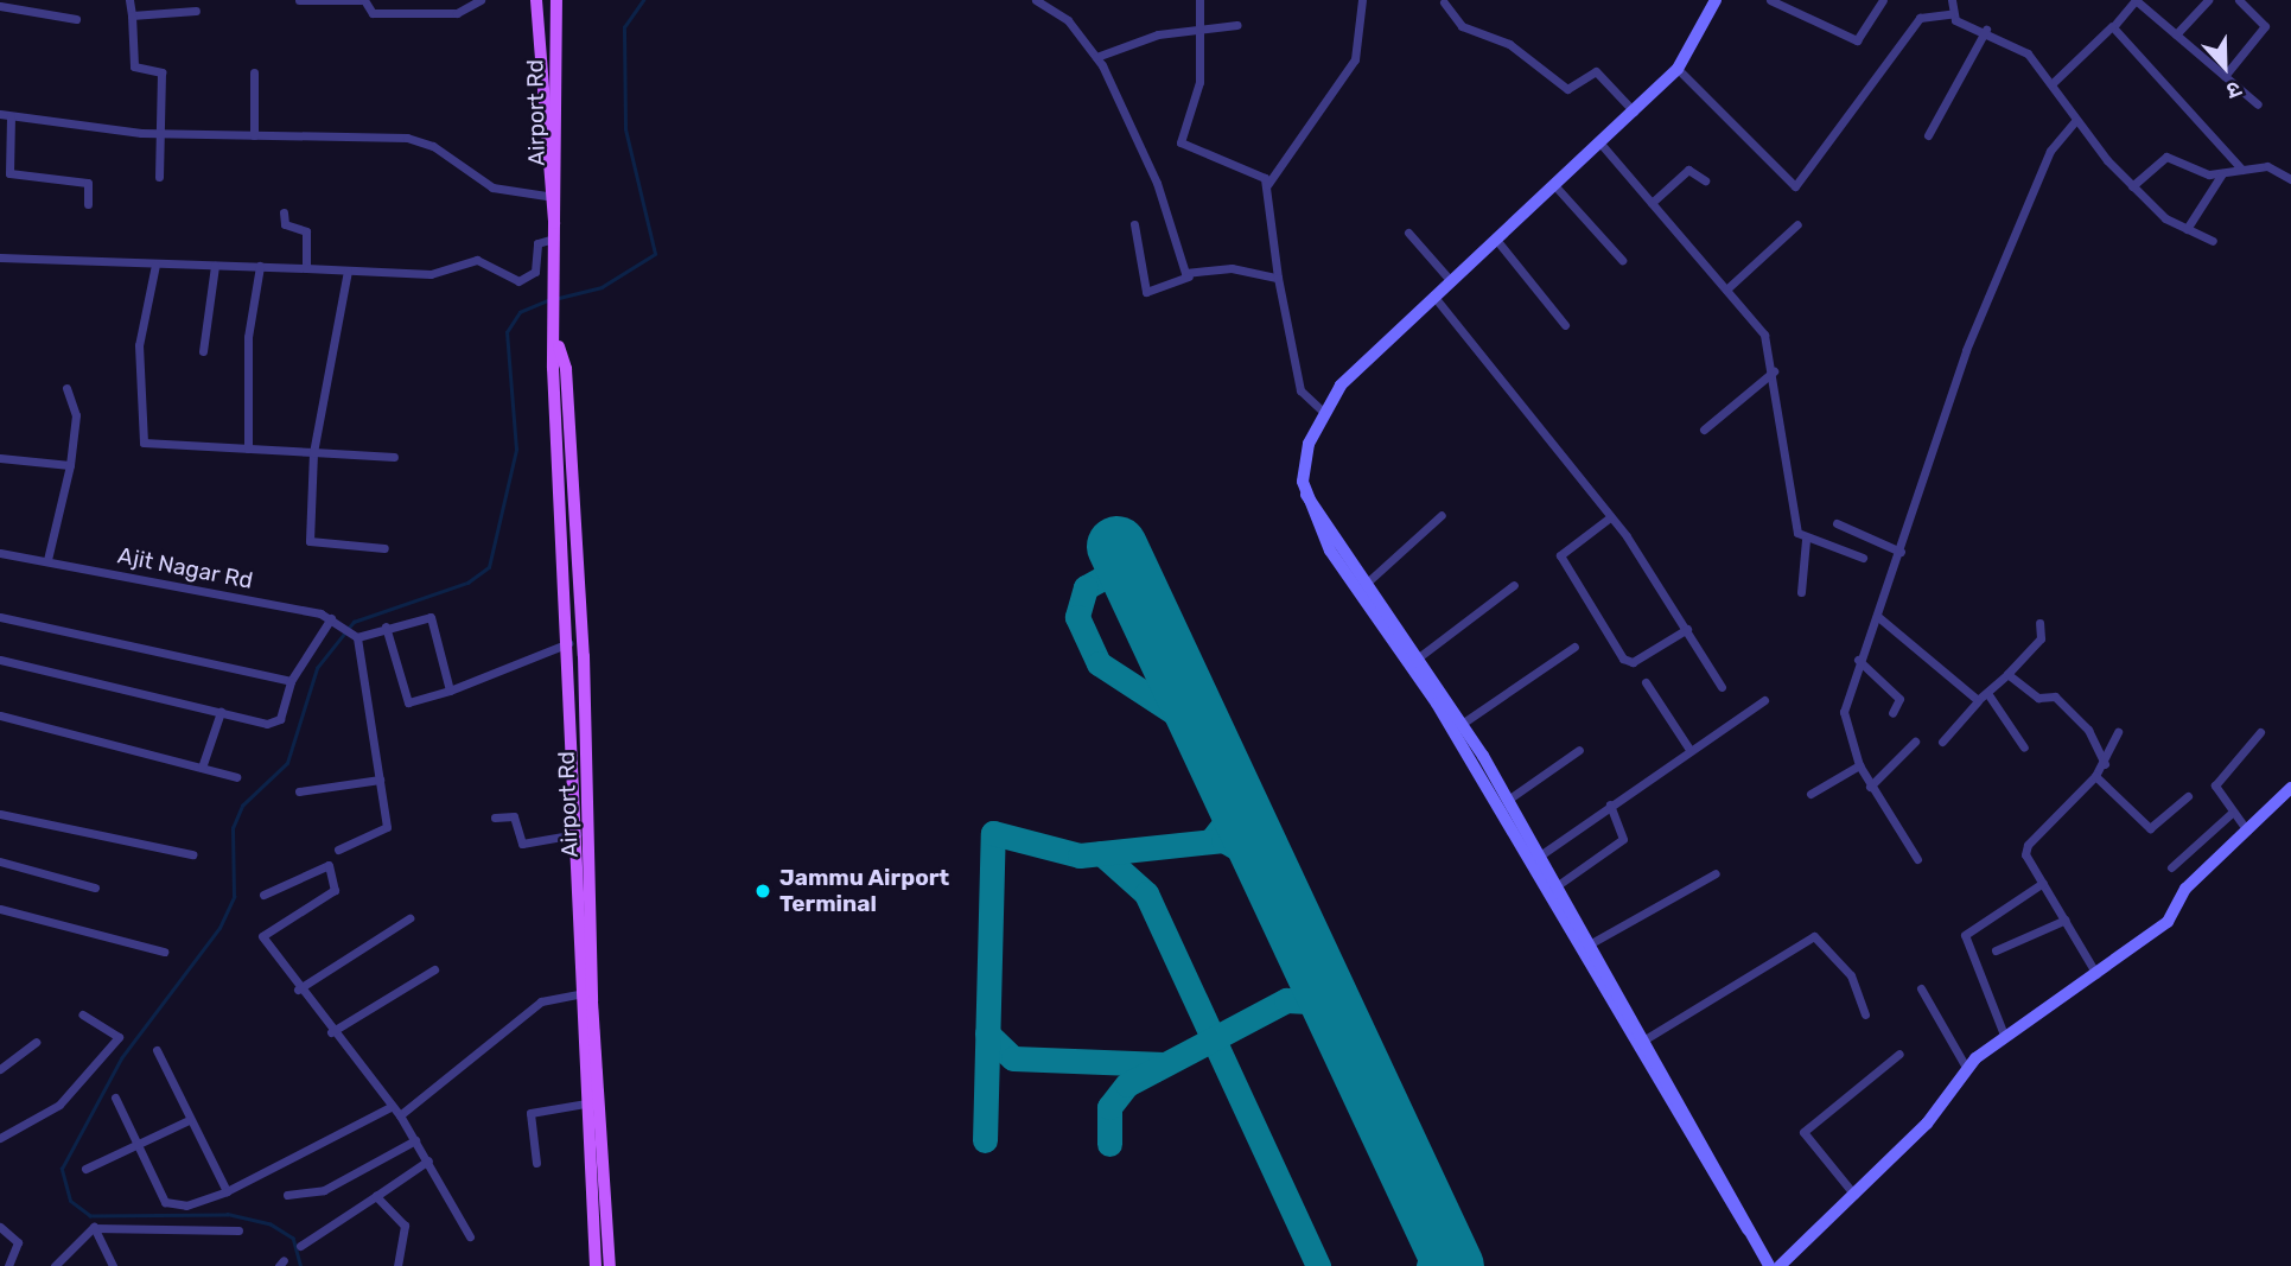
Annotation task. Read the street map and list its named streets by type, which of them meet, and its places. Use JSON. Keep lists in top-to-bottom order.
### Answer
{
  "streets": {
    "main road": ["Airport Rd"],
    "street": ["Ajit Nagar Rd"]
  },
  "places": ["Jammu Airport Terminal"],
  "north": "bottom"
}
